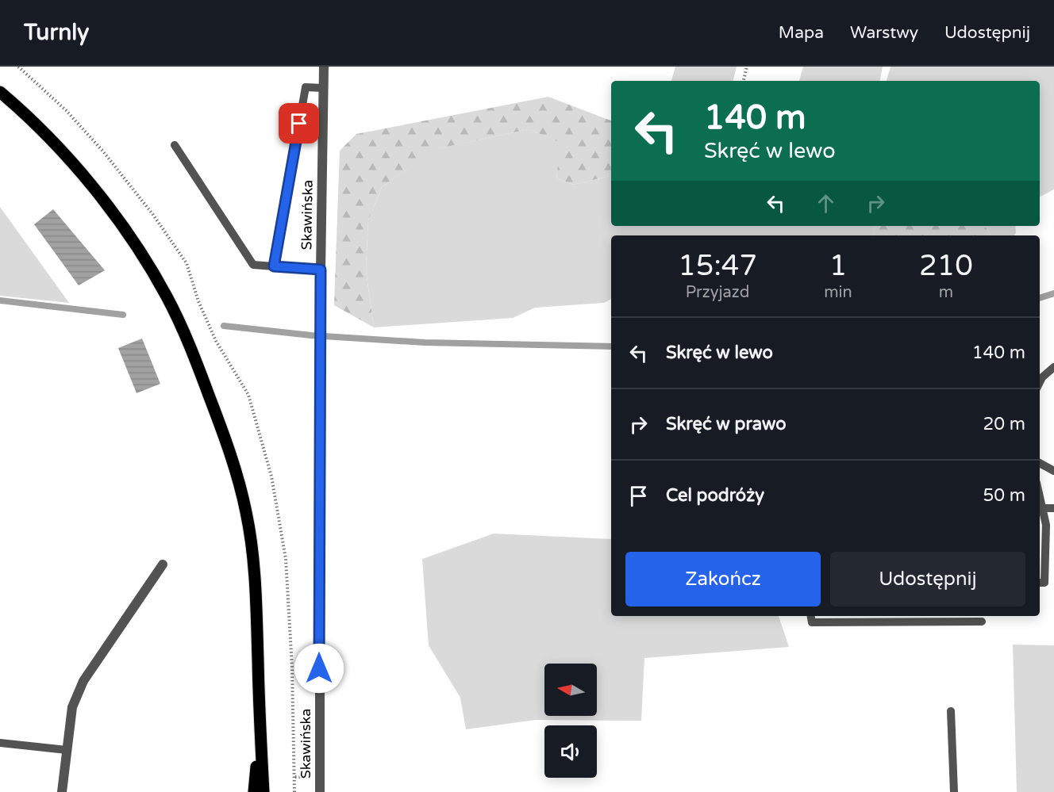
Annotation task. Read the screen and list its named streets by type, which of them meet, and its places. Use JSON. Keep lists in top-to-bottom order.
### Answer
{
  "streets": {
    "street": ["Skawińska"]
  },
  "north": "left",
  "page": {
    "header": "Turnly",
    "nav": ["Mapa", "Warstwy", "Udostępnij"],
    "turn": ["140 m", "Skręć w lewo"],
    "eta": [
      "15:47",
      "Przyjazd",
      "1",
      "min",
      "210",
      "m"
    ],
    "list": [
      {
        "name": "Skręć w lewo",
        "value": "140 m"
      },
      {
        "name": "Skręć w prawo",
        "value": "20 m"
      },
      {
        "name": "Cel podróży",
        "value": "50 m"
      }
    ],
    "buttons": ["Zakończ", "Udostępnij"]
  }
}
